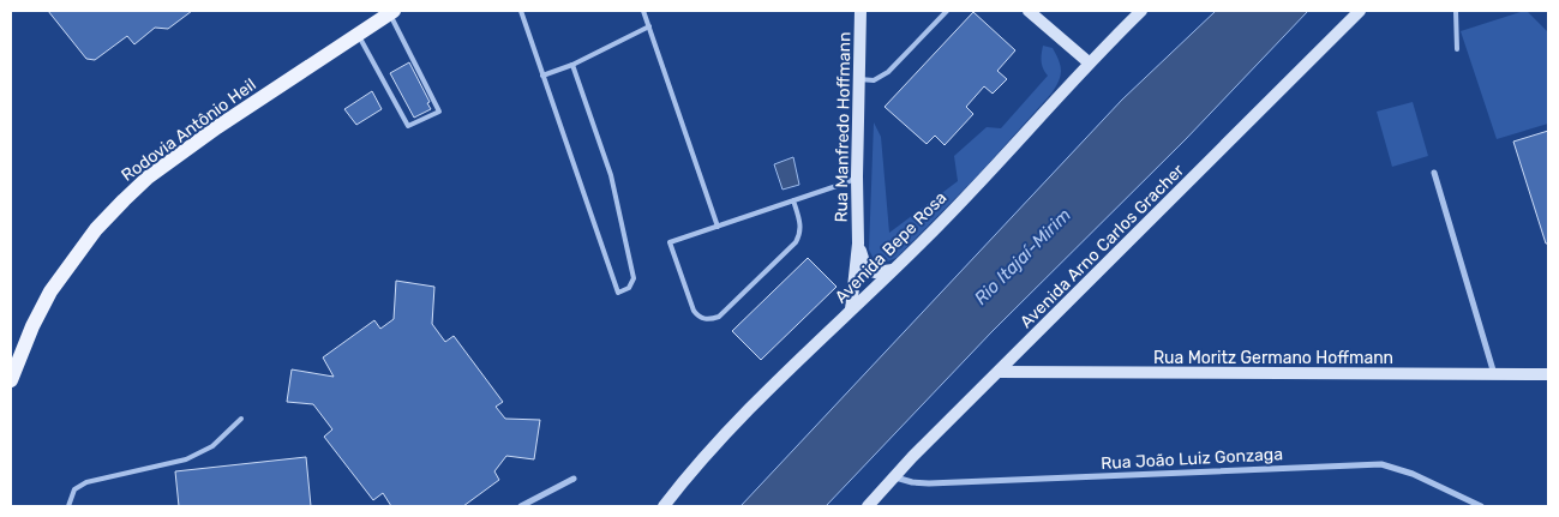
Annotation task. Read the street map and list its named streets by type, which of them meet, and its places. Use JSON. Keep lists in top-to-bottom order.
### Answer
{
  "streets": {
    "main road": [
      "Rua Manfredo Hoffmann",
      "Rodovia Antônio Heil",
      "Avenida Arno Carlos Gracher",
      "Avenida Bepe Rosa",
      "Rua Moritz Germano Hoffmann"
    ],
    "street": ["Rua João Luiz Gonzaga"]
  },
  "crossings": [
    ["Rua Manfredo Hoffmann", "Avenida Bepe Rosa"],
    ["Avenida Arno Carlos Gracher", "Rua Moritz Germano Hoffmann"],
    ["Avenida Arno Carlos Gracher", "Rua João Luiz Gonzaga"]
  ],
  "water": ["Rio Itajaí-Mirim"]
}
